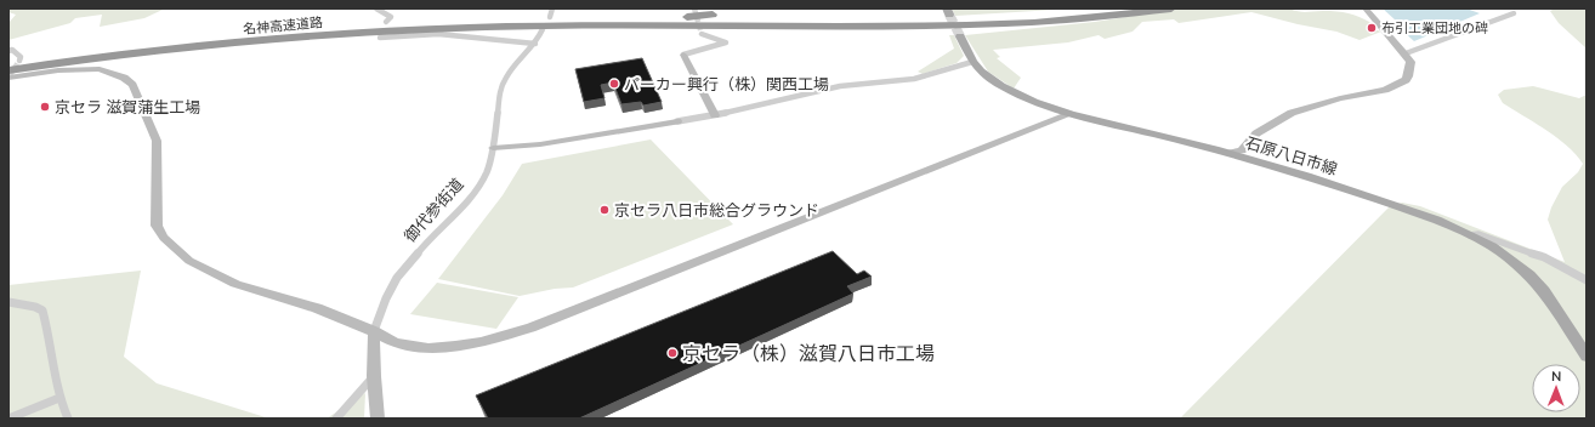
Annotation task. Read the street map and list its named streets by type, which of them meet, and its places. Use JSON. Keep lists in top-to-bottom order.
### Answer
{
  "streets": {
    "highway": ["名神高速道路"],
    "main road": ["石原八日市線"],
    "street": ["御代参街道"]
  },
  "places": [
    "布引工業団地の碑",
    "パーカー興行（株）関西工場",
    "京セラ 滋賀蒲生工場",
    "京セラ八日市総合グラウンド",
    "京セラ（株）滋賀八日市工場"
  ],
  "north": "top"
}
